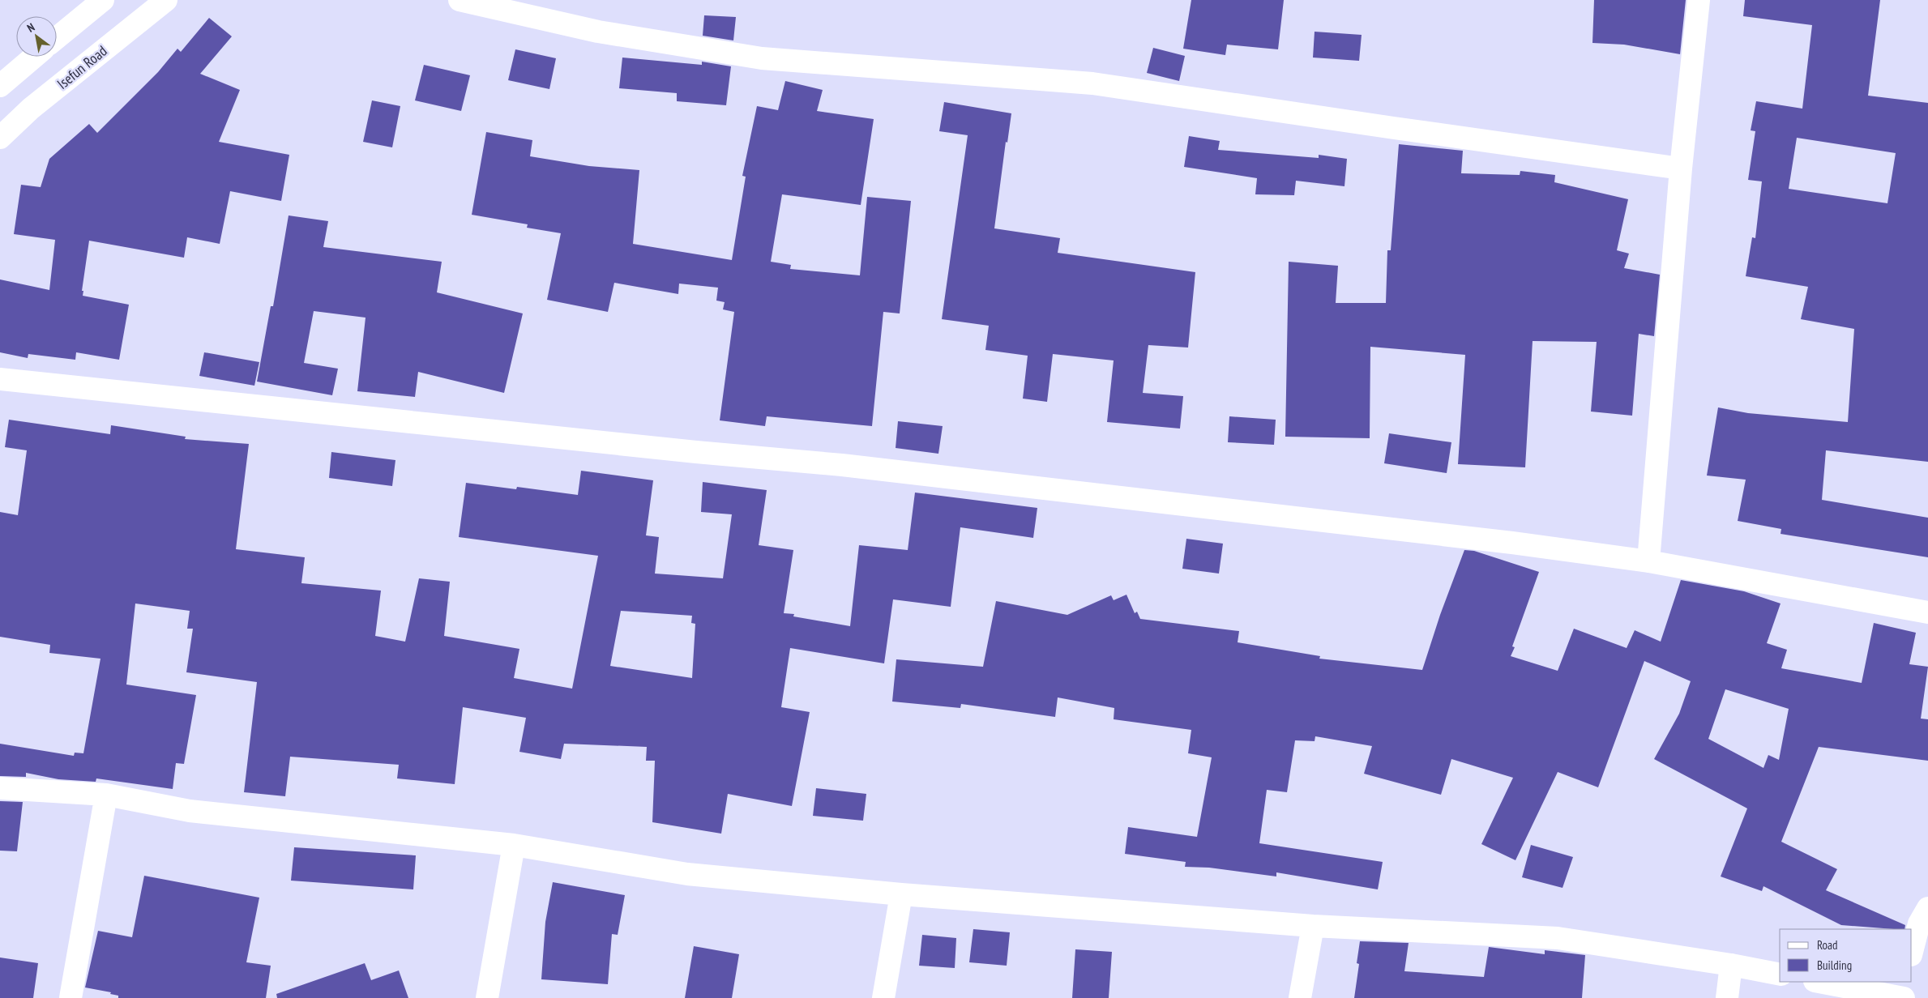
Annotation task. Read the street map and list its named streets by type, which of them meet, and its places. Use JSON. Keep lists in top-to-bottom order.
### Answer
{
  "streets": {
    "street": ["Isefun Road"]
  },
  "legend": ["Road", "Building"],
  "north": "top left"
}
